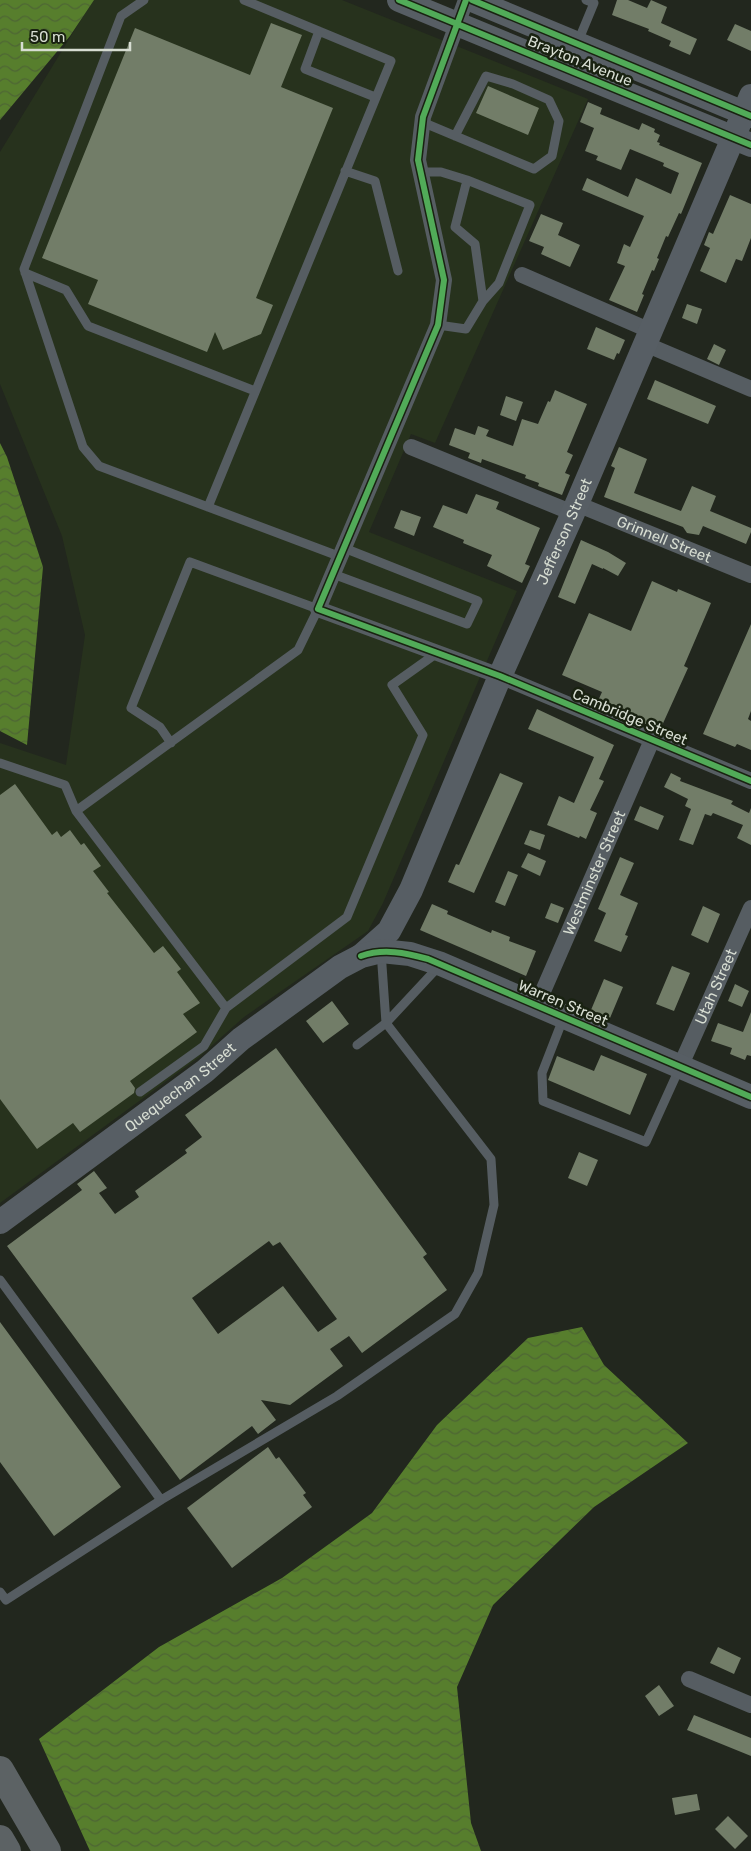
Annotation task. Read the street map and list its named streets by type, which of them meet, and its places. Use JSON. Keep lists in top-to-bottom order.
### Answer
{
  "streets": {
    "main road": [
      "Brayton Avenue",
      "Jefferson Street",
      "Warren Street",
      "Quequechan Street"
    ],
    "street": [
      "Grinnell Street",
      "Cambridge Street",
      "Westminster Street",
      "Utah Street"
    ]
  },
  "crossings": [
    ["Brayton Avenue", "Jefferson Street"],
    ["Jefferson Street", "Grinnell Street"],
    ["Jefferson Street", "Cambridge Street"],
    ["Jefferson Street", "Warren Street"],
    ["Jefferson Street", "Quequechan Street"],
    ["Cambridge Street", "Westminster Street"],
    ["Westminster Street", "Warren Street"],
    ["Utah Street", "Warren Street"],
    ["Warren Street", "Quequechan Street"]
  ],
  "scale_bar": "50 m"
}
